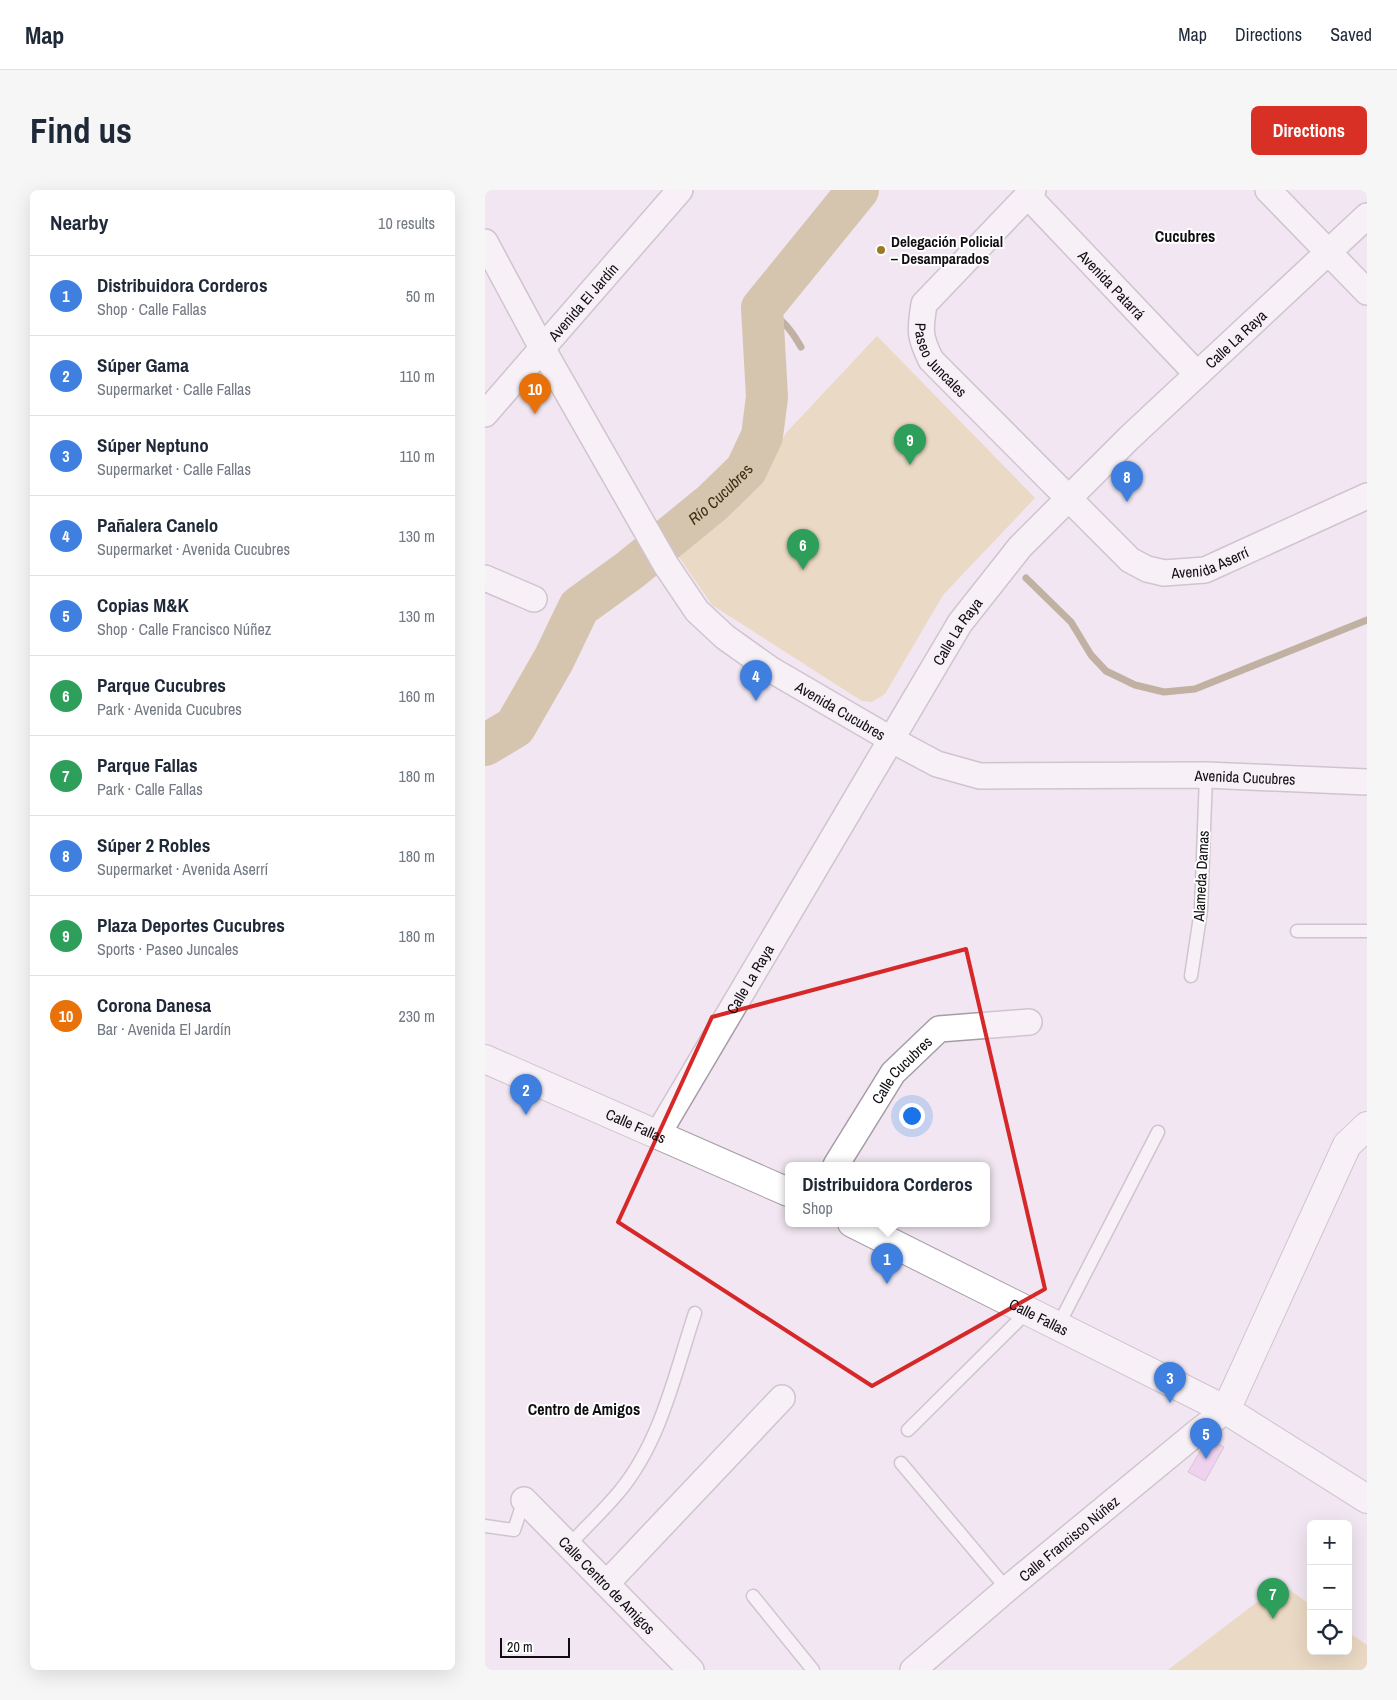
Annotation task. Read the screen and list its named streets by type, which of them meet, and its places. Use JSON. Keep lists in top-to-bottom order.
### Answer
{
  "streets": {
    "street": [
      "Avenida Patarrá",
      "Avenida El Jardín",
      "Calle La Raya",
      "Paseo Juncales",
      "Avenida Aserrí",
      "Avenida Cucubres",
      "Calle Cucubres",
      "Calle Fallas",
      "Calle Francisco Núñez",
      "Calle Centro de Amigos"
    ],
    "lane": ["Alameda Damas"]
  },
  "crossings": [
    ["Avenida Patarrá", "Calle La Raya"],
    ["Avenida Patarrá", "Paseo Juncales"],
    ["Avenida El Jardín", "Avenida Cucubres"],
    ["Calle La Raya", "Paseo Juncales"],
    ["Calle La Raya", "Avenida Aserrí"],
    ["Calle La Raya", "Avenida Cucubres"],
    ["Calle La Raya", "Calle Fallas"],
    ["Paseo Juncales", "Avenida Aserrí"],
    ["Avenida Cucubres", "Alameda Damas"],
    ["Calle Fallas", "Calle Francisco Núñez"]
  ],
  "districts": ["Cucubres", "Centro de Amigos"],
  "water": ["Río Cucubres"],
  "places": ["Delegación Policial – Desamparados"],
  "scale_bar": "20 m",
  "page": {
    "header": "Map",
    "nav": ["Map", "Directions", "Saved"],
    "buttons": "Directions",
    "title": "Find us",
    "heading": ["Nearby", "10 results"],
    "list": [
      {
        "mark": "1",
        "name": "Distribuidora Corderos",
        "note": "Shop · Calle Fallas",
        "value": "50 m"
      },
      {
        "mark": "2",
        "name": "Súper Gama",
        "note": "Supermarket · Calle Fallas",
        "value": "110 m"
      },
      {
        "mark": "3",
        "name": "Súper Neptuno",
        "note": "Supermarket · Calle Fallas",
        "value": "110 m"
      },
      {
        "mark": "4",
        "name": "Pañalera Canelo",
        "note": "Supermarket · Avenida Cucubres",
        "value": "130 m"
      },
      {
        "mark": "5",
        "name": "Copias M&K",
        "note": "Shop · Calle Francisco Núñez",
        "value": "130 m"
      },
      {
        "mark": "6",
        "name": "Parque Cucubres",
        "note": "Park · Avenida Cucubres",
        "value": "160 m"
      },
      {
        "mark": "7",
        "name": "Parque Fallas",
        "note": "Park · Calle Fallas",
        "value": "180 m"
      },
      {
        "mark": "8",
        "name": "Súper 2 Robles",
        "note": "Supermarket · Avenida Aserrí",
        "value": "180 m"
      },
      {
        "mark": "9",
        "name": "Plaza Deportes Cucubres",
        "note": "Sports · Paseo Juncales",
        "value": "180 m"
      },
      {
        "mark": "10",
        "name": "Corona Danesa",
        "note": "Bar · Avenida El Jardín",
        "value": "230 m"
      }
    ],
    "pins": [
      "10",
      "9",
      "8",
      "6",
      "4",
      "2",
      "1",
      "3",
      "5",
      "7"
    ],
    "popup": ["Distribuidora Corderos", "Shop"],
    "map_buttons": ["+", "−"],
    "scale": "20 m"
  }
}
